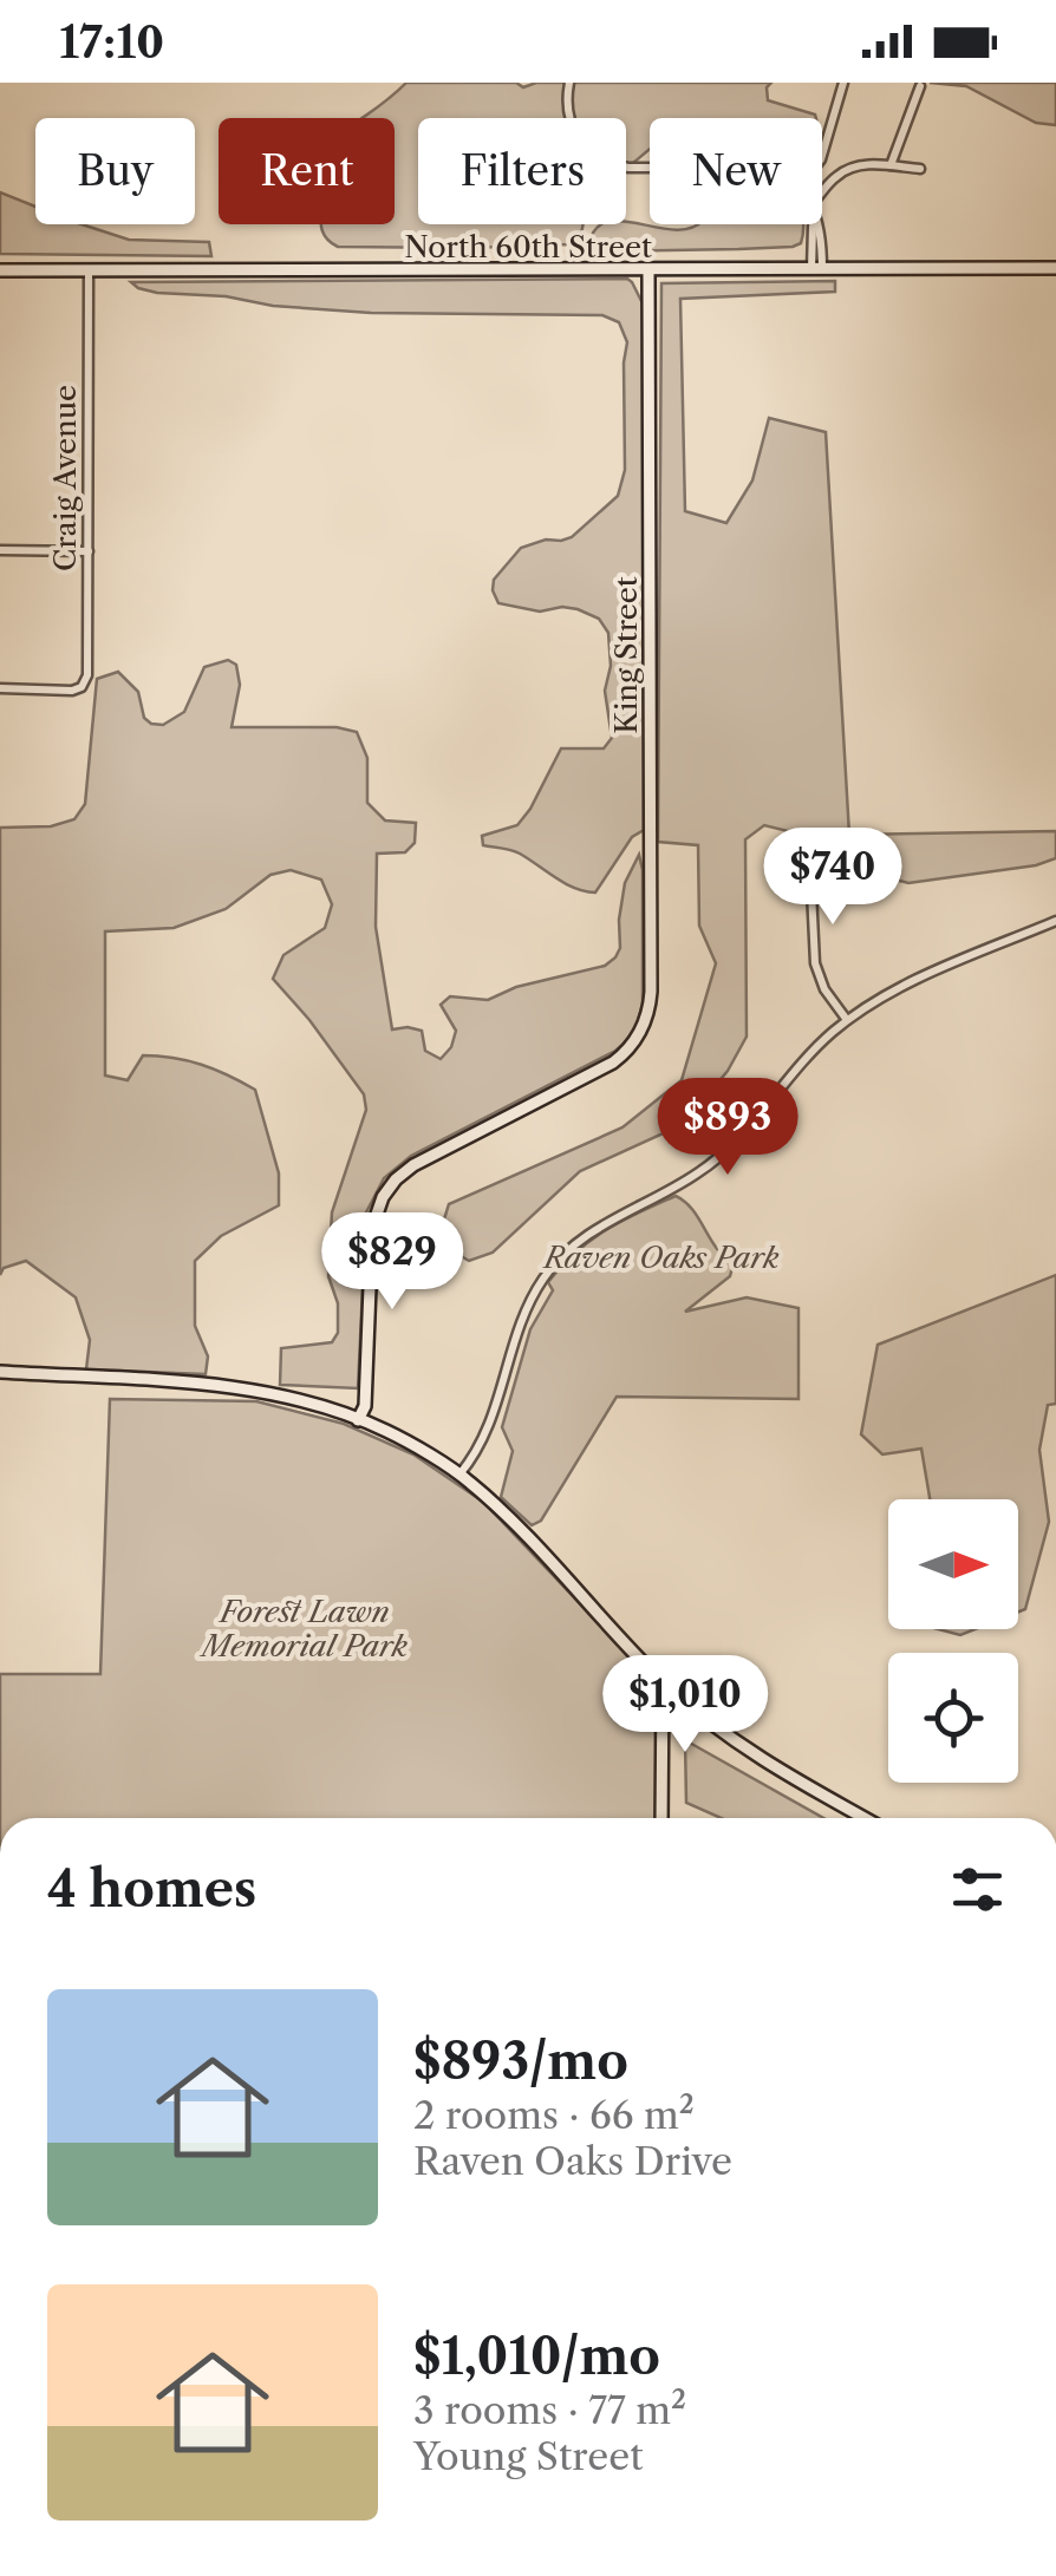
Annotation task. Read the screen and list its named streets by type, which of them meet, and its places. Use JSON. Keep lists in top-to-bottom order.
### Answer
{
  "streets": {
    "main road": ["North 60th Street", "King Street"],
    "street": ["Craig Avenue"]
  },
  "crossings": [
    ["North 60th Street", "Craig Avenue"],
    ["North 60th Street", "King Street"]
  ],
  "parks": ["Raven Oaks Park", "Forest Lawn Memorial Park"],
  "north": "right",
  "page": {
    "status": "17:10",
    "chip": [
      "Buy",
      "Rent",
      "Filters",
      "New"
    ],
    "price": [
      "$740",
      "$893",
      "$829",
      "$1,010"
    ],
    "heading": "4 homes",
    "list": [
      {
        "name": "$893/mo",
        "note": "2 rooms · 66 m² · Raven Oaks Drive"
      },
      {
        "name": "$1,010/mo",
        "note": "3 rooms · 77 m² · Young Street"
      }
    ]
  }
}
